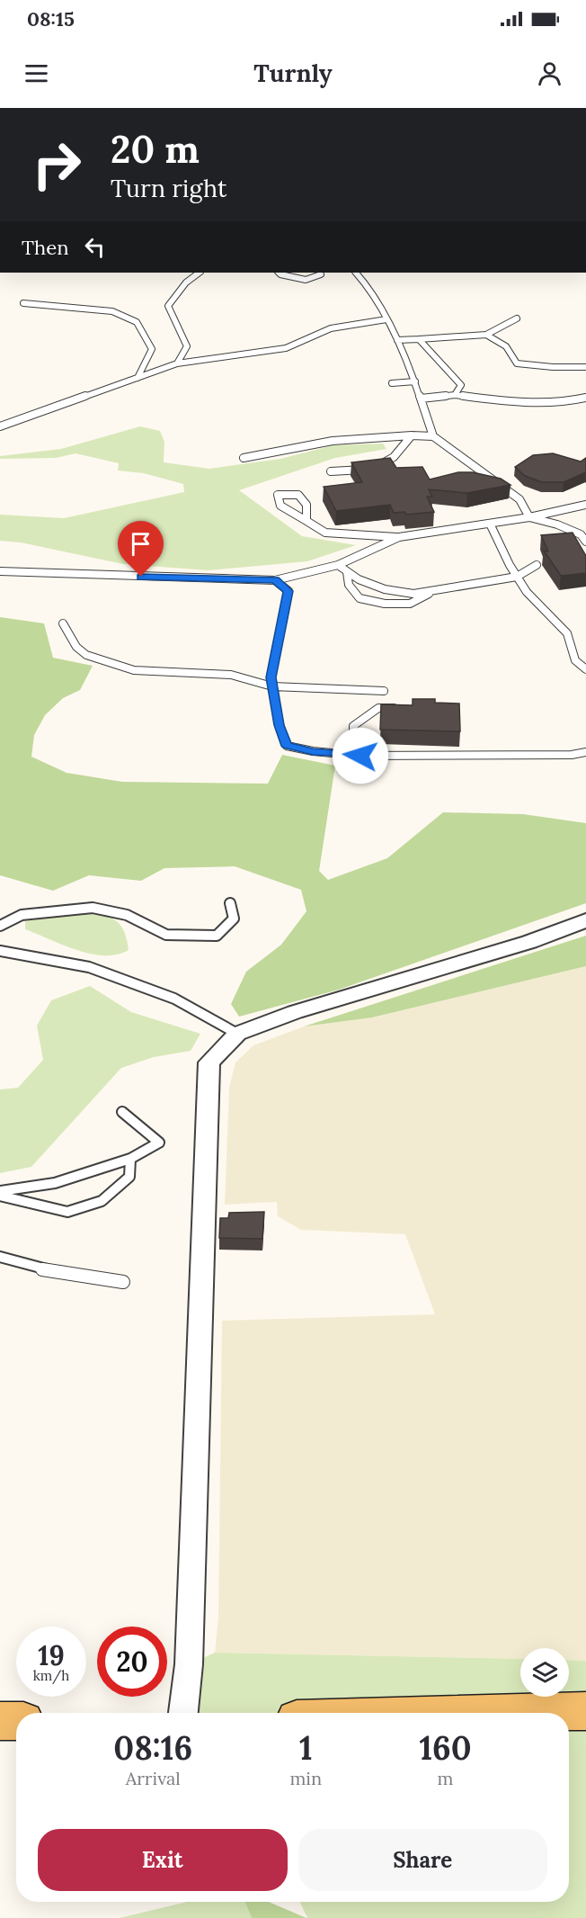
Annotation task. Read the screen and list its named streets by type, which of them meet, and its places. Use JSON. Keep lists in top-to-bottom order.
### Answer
{
  "page": {
    "status": "08:15",
    "header": "Turnly",
    "turn": ["20 m", "Turn right"],
    "then": "Then",
    "speed": "19 km/h",
    "limit": "20",
    "eta": [
      "08:16",
      "Arrival",
      "1",
      "min",
      "160",
      "m"
    ],
    "buttons": ["Exit", "Share"]
  }
}
